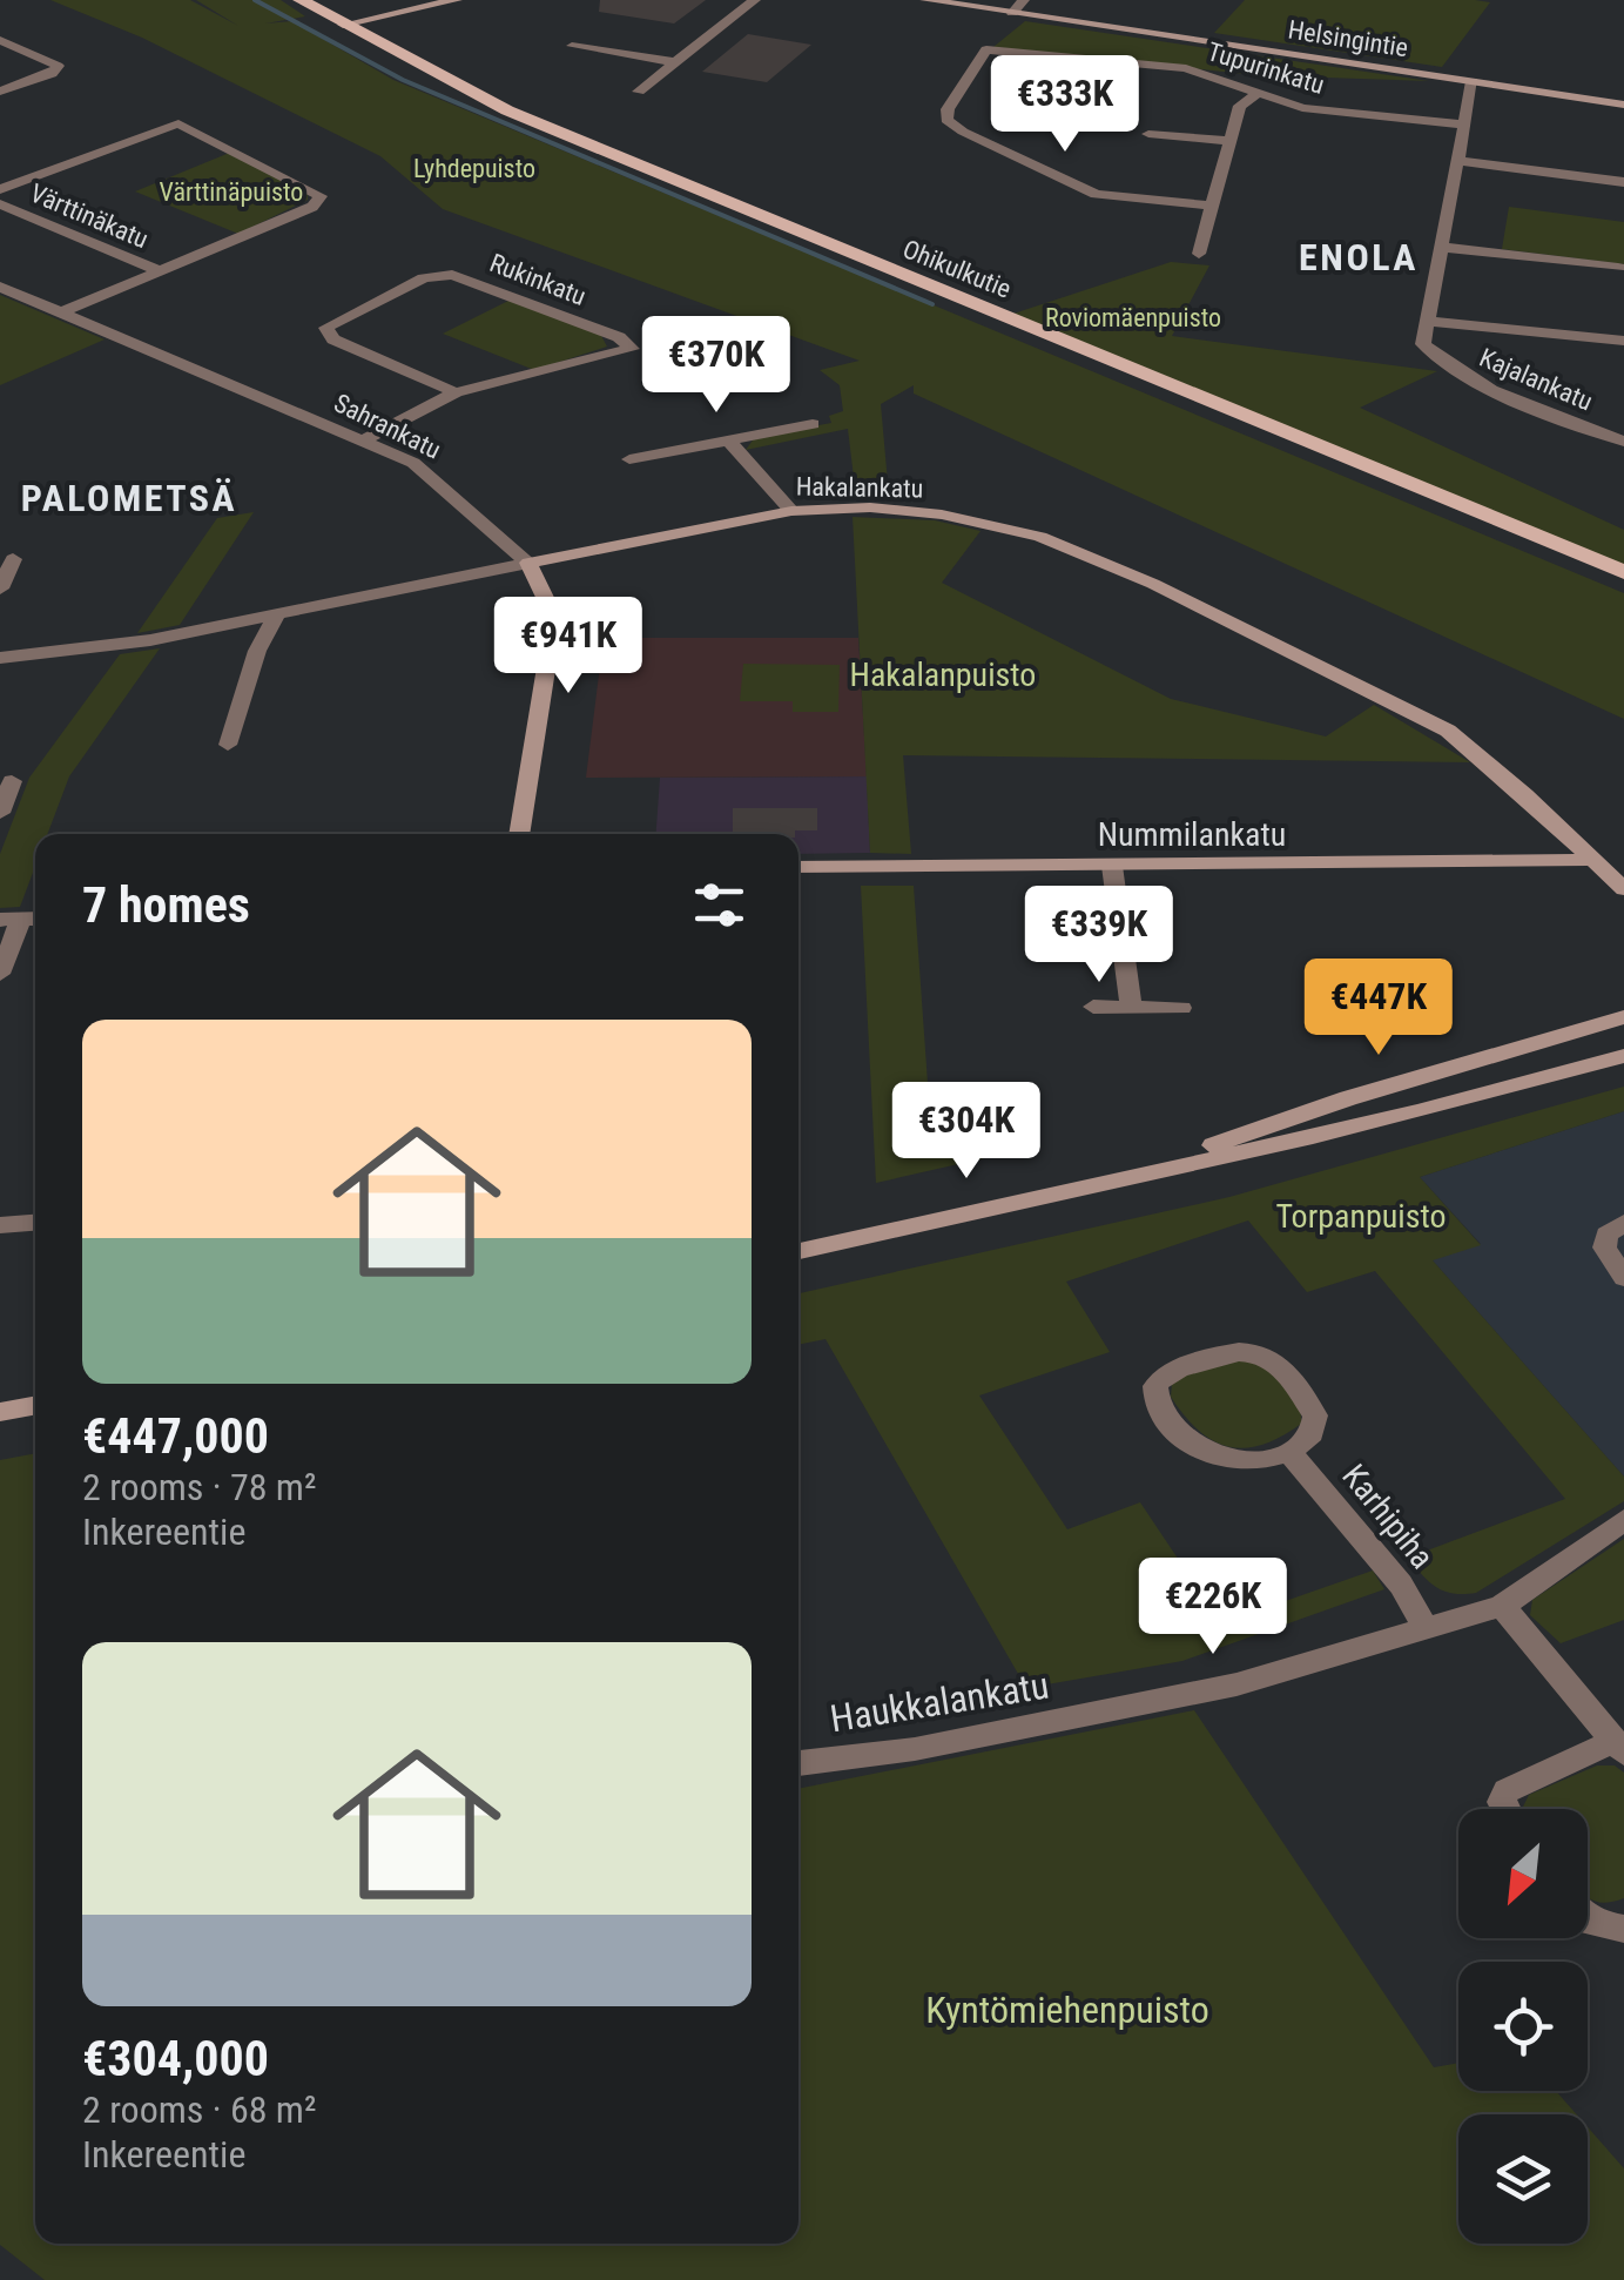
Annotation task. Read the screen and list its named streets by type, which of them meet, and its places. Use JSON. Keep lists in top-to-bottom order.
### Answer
{
  "streets": {
    "main road": ["Ohikulkutie"],
    "street": [
      "Helsingintie",
      "Tupurinkatu",
      "Värttinäkatu",
      "Rukinkatu",
      "Kajalankatu",
      "Sahrankatu",
      "Hakalankatu",
      "Nummilankatu",
      "Karhipiha",
      "Haukkalankatu"
    ]
  },
  "crossings": [
    ["Värttinäkatu", "Sahrankatu"],
    ["Rukinkatu", "Sahrankatu"],
    ["Sahrankatu", "Hakalankatu"],
    ["Hakalankatu", "Nummilankatu"],
    ["Karhipiha", "Haukkalankatu"]
  ],
  "districts": ["ENOLA", "PALOMETSÄ"],
  "parks": [
    "Lyhdepuisto",
    "Värttinäpuisto",
    "Roviomäenpuisto",
    "Hakalanpuisto",
    "Torpanpuisto",
    "Kyntömiehenpuisto"
  ],
  "north": "bottom left",
  "page": {
    "price": [
      "€333K",
      "€370K",
      "€941K",
      "€339K",
      "€447K",
      "€304K",
      "€226K"
    ],
    "heading": "7 homes",
    "list": [
      {
        "name": "€447,000",
        "note": "2 rooms · 78 m² · Inkereentie"
      },
      {
        "name": "€304,000",
        "note": "2 rooms · 68 m² · Inkereentie"
      }
    ]
  }
}
